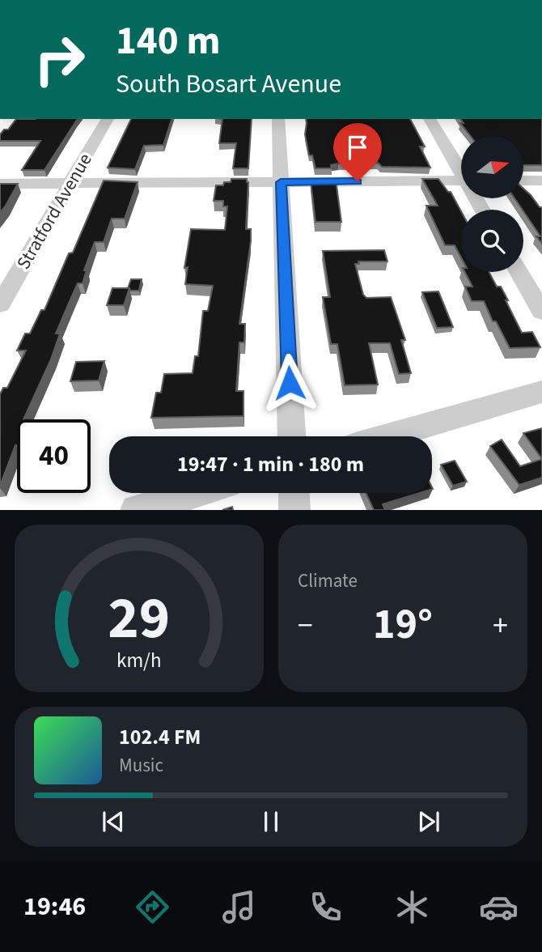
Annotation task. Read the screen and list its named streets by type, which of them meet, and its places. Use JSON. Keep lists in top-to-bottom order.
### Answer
{
  "streets": {
    "street": ["Stratford Avenue"]
  },
  "north": "right",
  "page": {
    "turn": ["140 m", "South Bosart Avenue"],
    "limit": "40",
    "trip": "19:47 · 1 min · 180 m",
    "tile": "Climate",
    "heat": ["−", "19°", "+"],
    "song": ["102.4 FM", "Music"],
    "tabs": "19:46",
    "gauge": ["29", "km/h"]
  }
}
